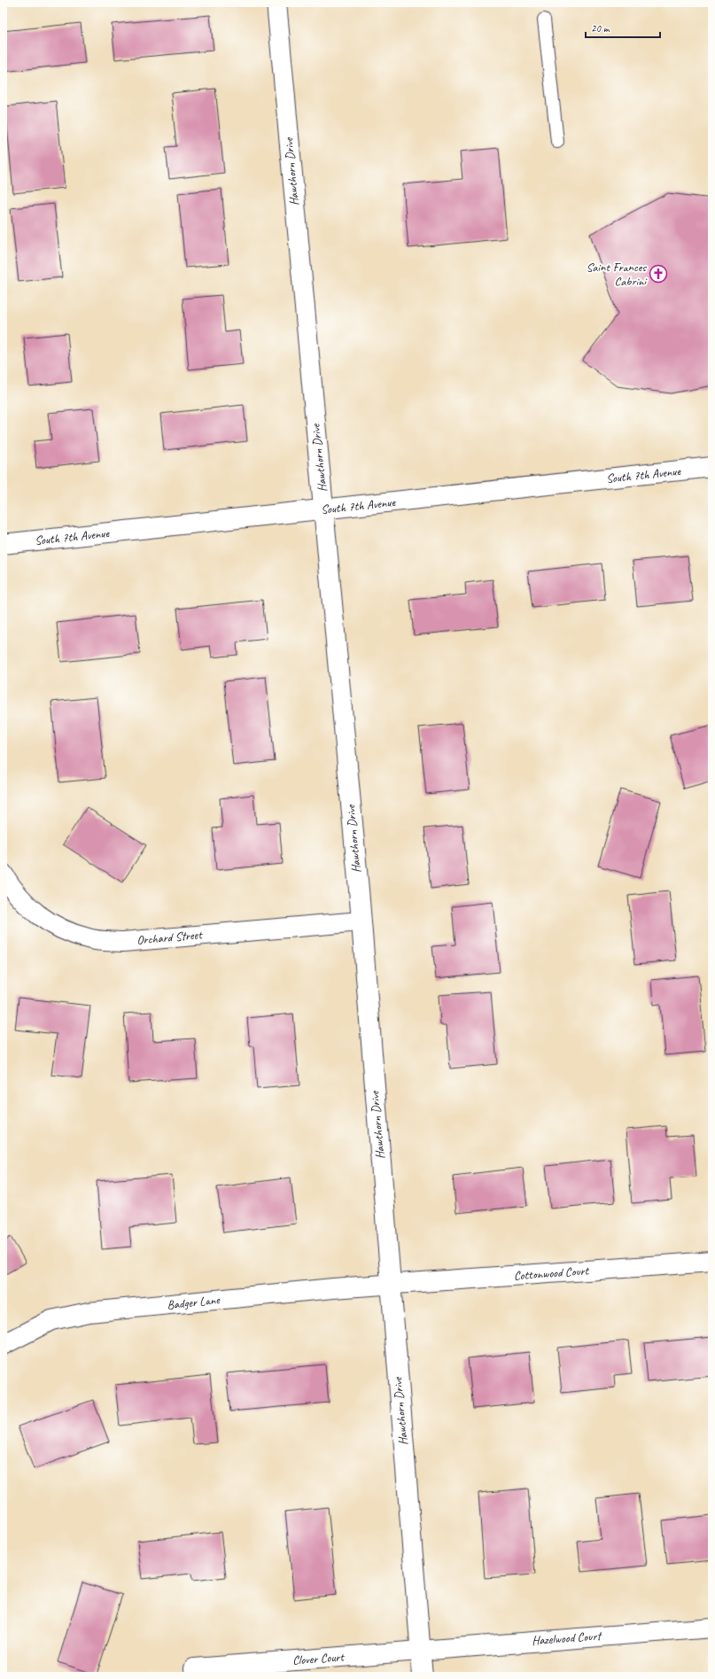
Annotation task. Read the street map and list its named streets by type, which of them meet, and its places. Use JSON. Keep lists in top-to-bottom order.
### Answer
{
  "streets": {
    "street": [
      "Hawthorn Drive",
      "South 7th Avenue",
      "Orchard Street",
      "Cottonwood Court",
      "Badger Lane",
      "Hazelwood Court",
      "Clover Court"
    ]
  },
  "crossings": [
    ["Hawthorn Drive", "South 7th Avenue"],
    ["Hawthorn Drive", "Orchard Street"],
    ["Hawthorn Drive", "Cottonwood Court"],
    ["Hawthorn Drive", "Badger Lane"],
    ["Hawthorn Drive", "Hazelwood Court"],
    ["Hawthorn Drive", "Clover Court"],
    ["Cottonwood Court", "Badger Lane"],
    ["Hazelwood Court", "Clover Court"]
  ],
  "places": {
    "church": ["Saint Frances Cabrini"]
  },
  "scale_bar": "20 m"
}
